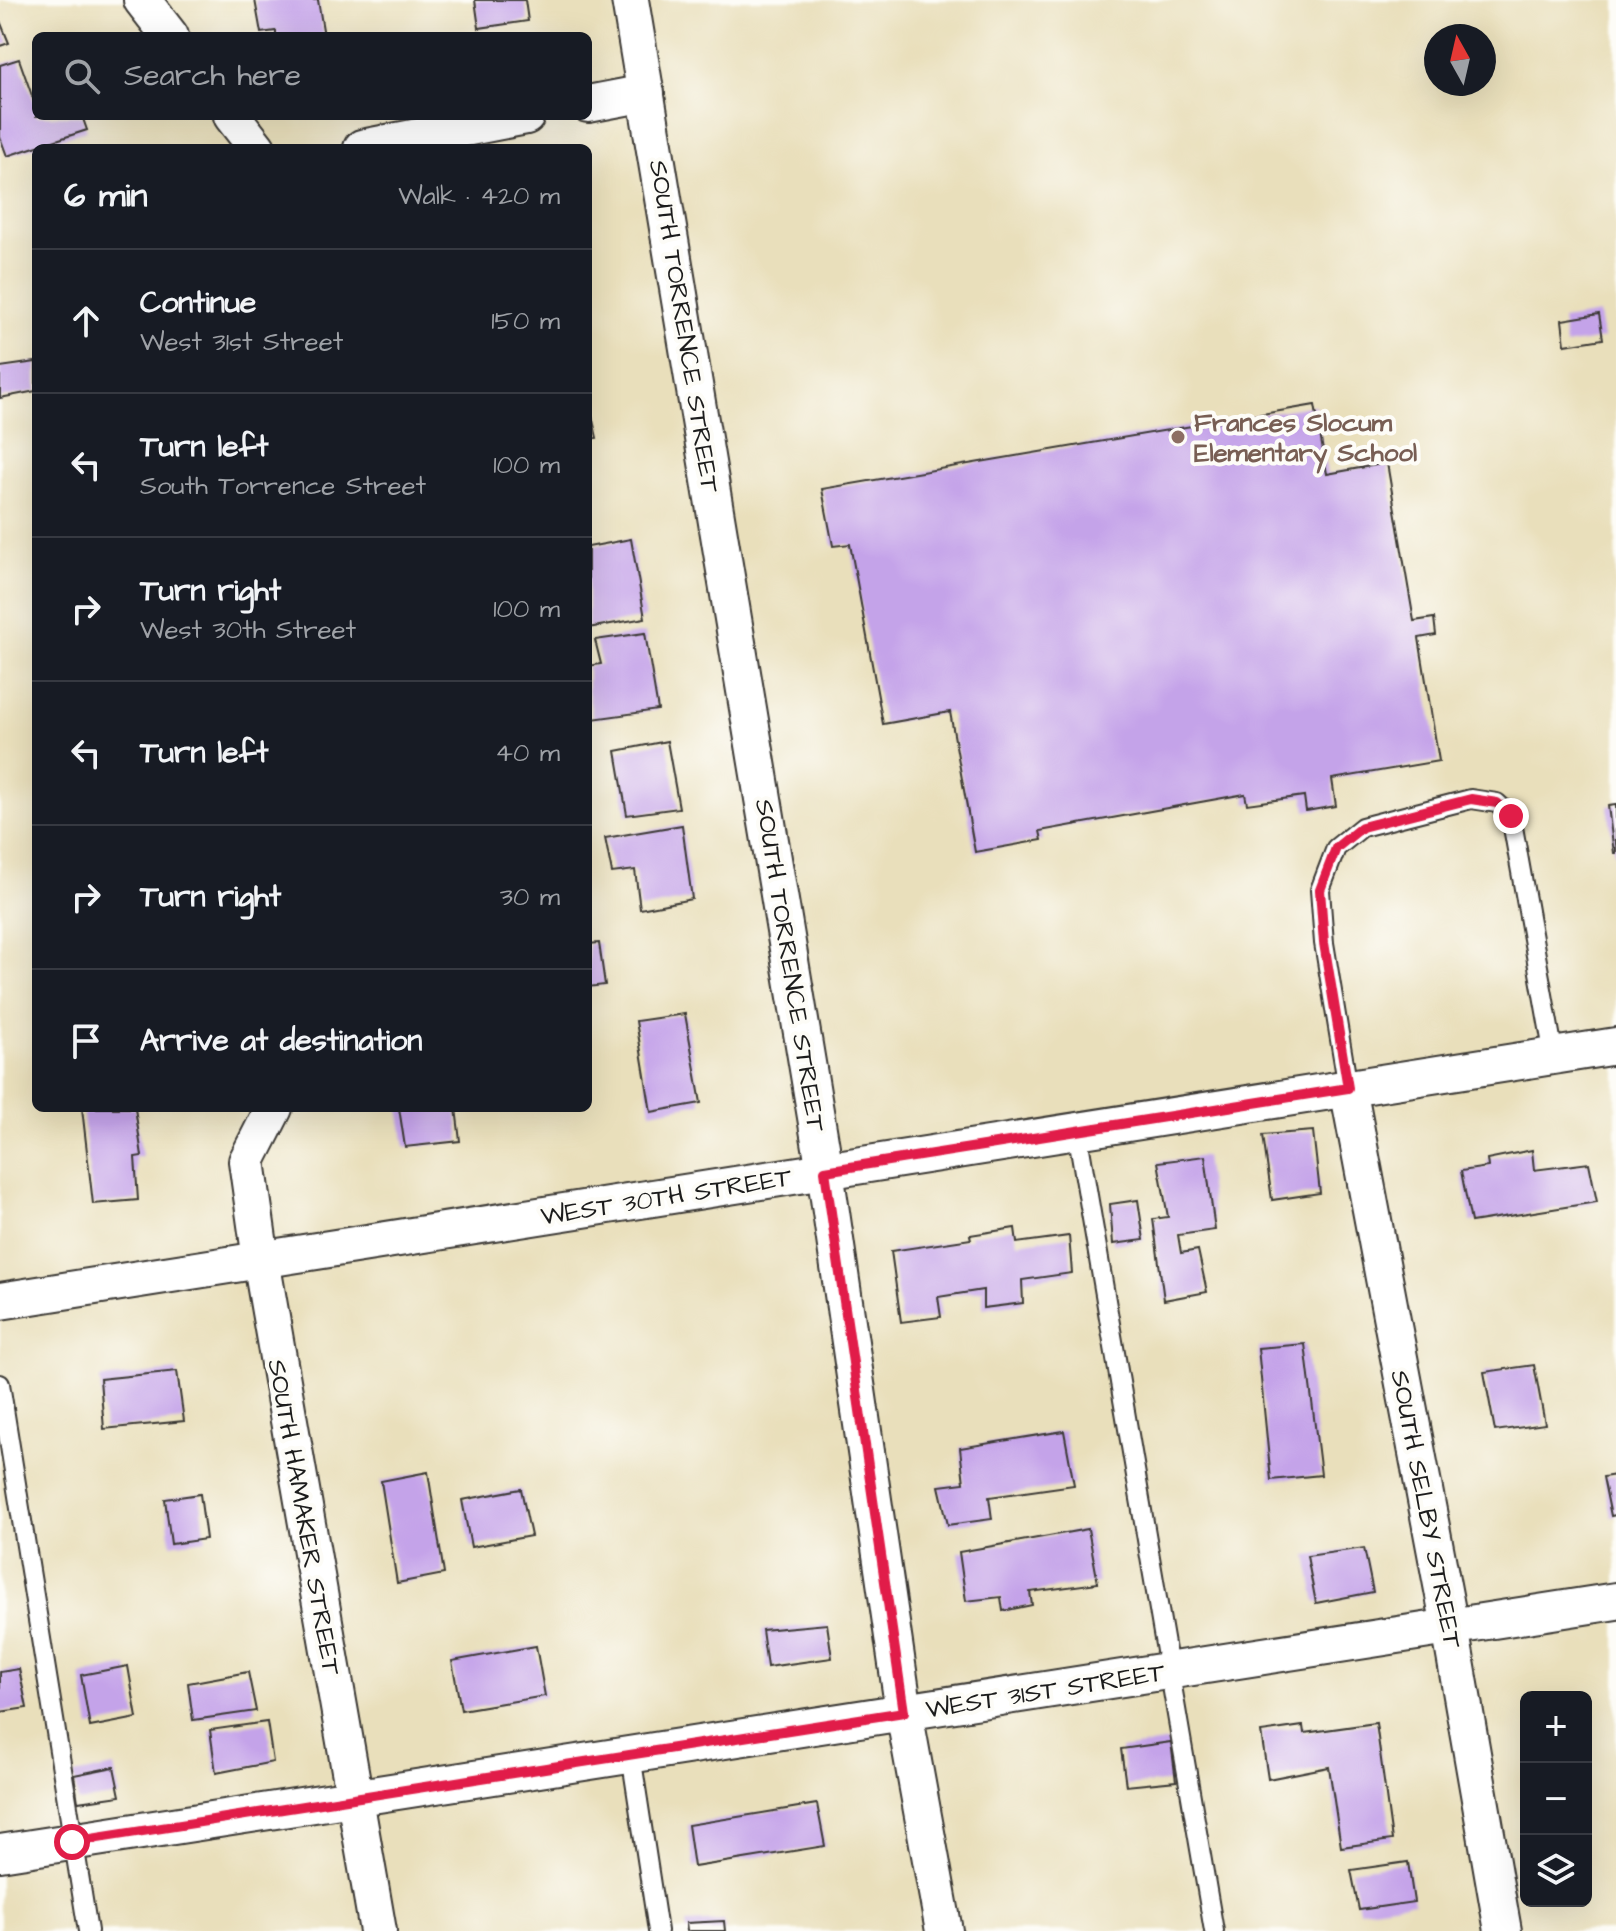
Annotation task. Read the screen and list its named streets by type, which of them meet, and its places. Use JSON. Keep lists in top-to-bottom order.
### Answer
{
  "streets": {
    "street": [
      "SOUTH TORRENCE STREET",
      "WEST 30TH STREET",
      "SOUTH SELBY STREET",
      "SOUTH HAMAKER STREET",
      "WEST 31ST STREET"
    ]
  },
  "crossings": [
    ["SOUTH TORRENCE STREET", "WEST 30TH STREET"],
    ["SOUTH TORRENCE STREET", "WEST 31ST STREET"],
    ["WEST 30TH STREET", "SOUTH SELBY STREET"],
    ["WEST 30TH STREET", "SOUTH HAMAKER STREET"],
    ["SOUTH SELBY STREET", "WEST 31ST STREET"],
    ["SOUTH HAMAKER STREET", "WEST 31ST STREET"]
  ],
  "places": ["Frances Slocum Elementary School"],
  "north": "top",
  "page": {
    "search": "Search here",
    "heading": ["6 min", "Walk · 420 m"],
    "list": [
      ["Continue", "West 31st Street", "150 m"],
      ["Turn left", "South Torrence Street", "100 m"],
      ["Turn right", "West 30th Street", "100 m"],
      ["Turn left", "40 m"],
      ["Turn right", "30 m"],
      "Arrive at destination"
    ],
    "map_buttons": ["+", "−"]
  }
}
